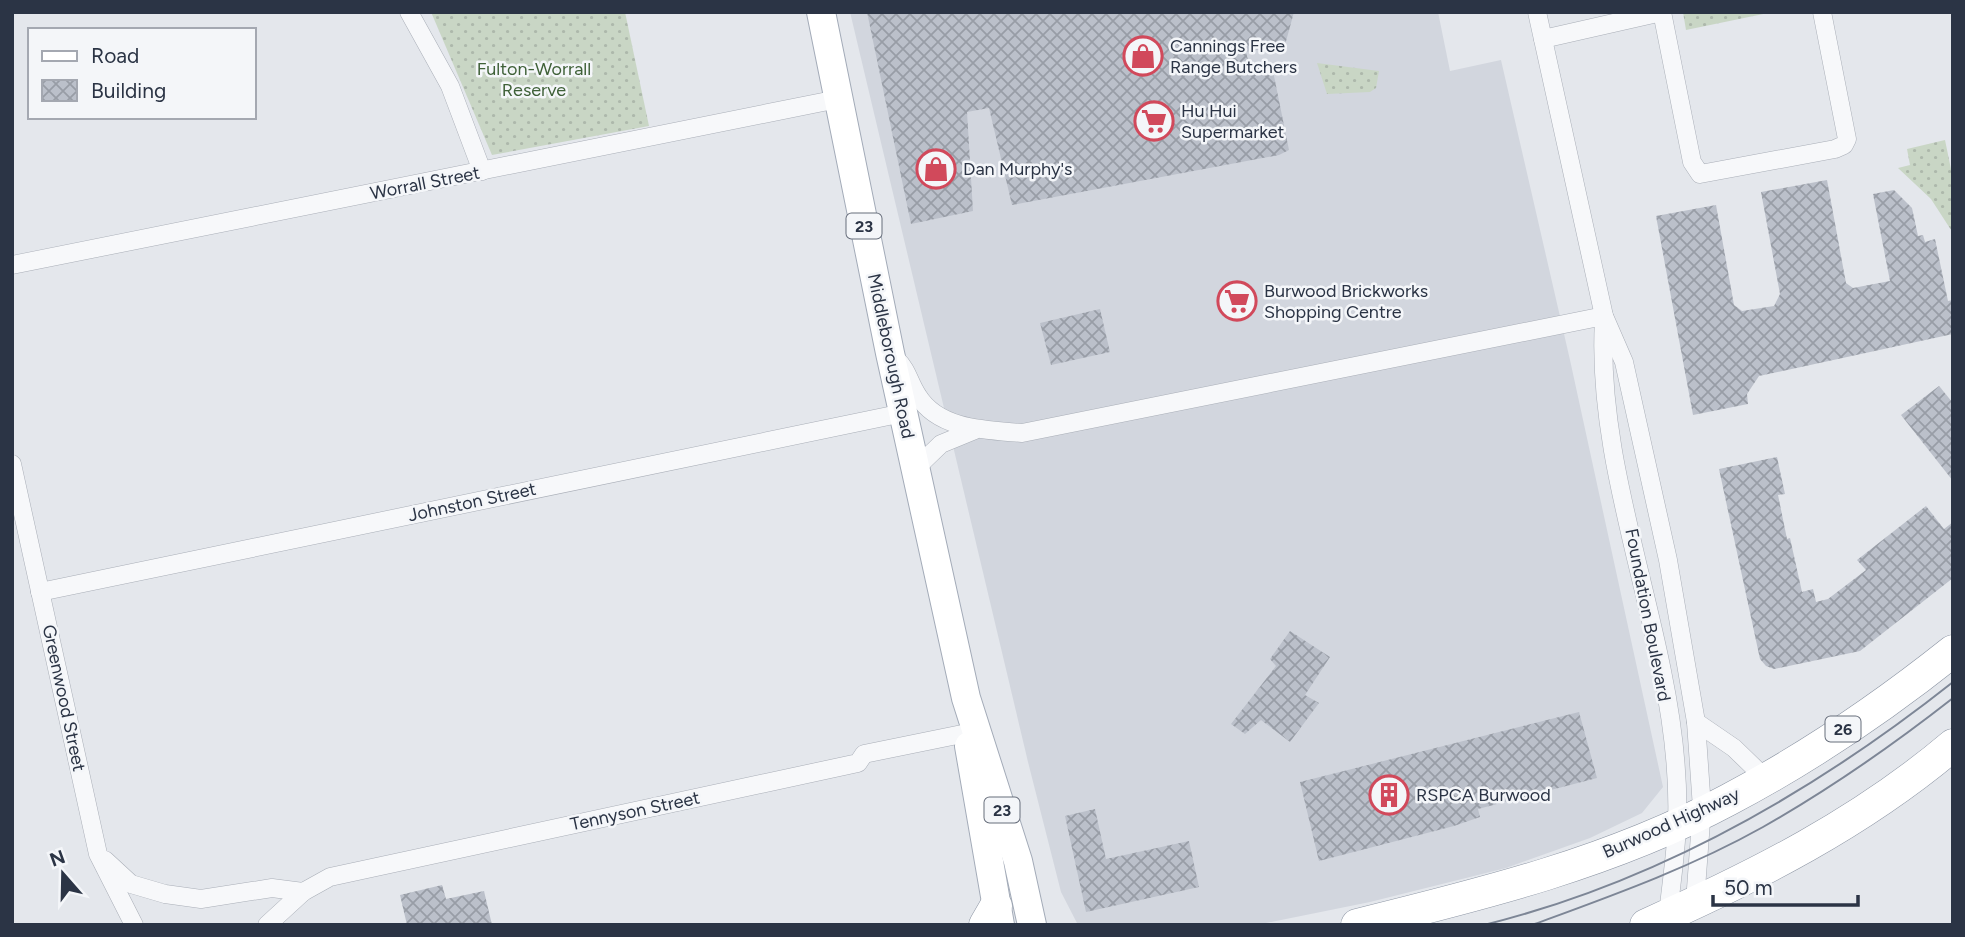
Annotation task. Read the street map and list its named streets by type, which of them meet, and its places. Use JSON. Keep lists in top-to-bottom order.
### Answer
{
  "streets": {
    "highway": ["26", "Burwood Highway"],
    "main road": ["23", "Middleborough Road"],
    "street": [
      "Worrall Street",
      "Johnston Street",
      "Foundation Boulevard",
      "Greenwood Street",
      "Tennyson Street"
    ]
  },
  "crossings": [
    ["Worrall Street", "Middleborough Road"],
    ["Middleborough Road", "Johnston Street"],
    ["Middleborough Road", "Tennyson Street"],
    ["Johnston Street", "Greenwood Street"],
    ["Foundation Boulevard", "Burwood Highway"]
  ],
  "parks": ["Fulton-Worrall Reserve"],
  "places": {
    "shop": ["Cannings Free Range Butchers", "Dan Murphy's"],
    "supermarket": ["Hu Hui Supermarket", "Burwood Brickworks Shopping Centre"],
    "building": ["RSPCA Burwood"]
  },
  "legend": ["Road", "Building"],
  "scale_bar": "50 m",
  "north": "top"
}
